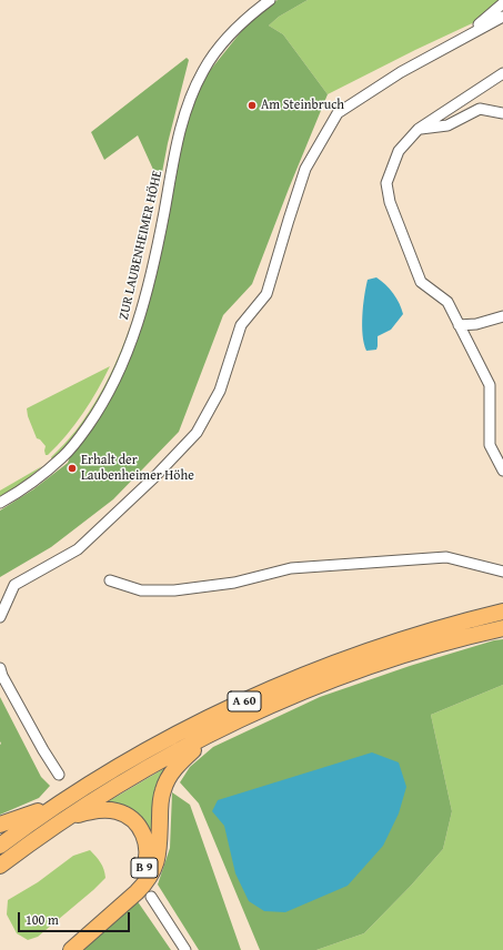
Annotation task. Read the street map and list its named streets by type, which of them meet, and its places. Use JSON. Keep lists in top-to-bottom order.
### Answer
{
  "streets": {
    "highway": ["A 60", "B 9"],
    "street": ["ZUR LAUBENHEIMER HÖHE"]
  },
  "crossings": [
    ["A 60", "B 9"]
  ],
  "places": ["Am Steinbruch", "Erhalt der Laubenheimer Höhe"],
  "scale_bar": "100 m"
}
